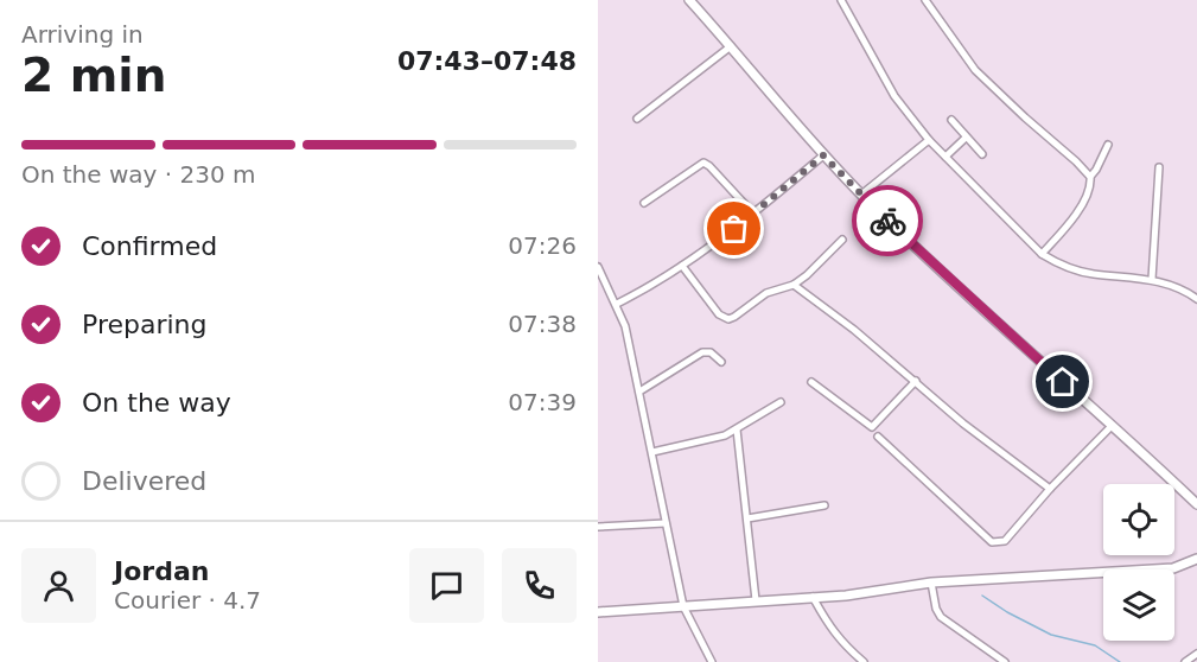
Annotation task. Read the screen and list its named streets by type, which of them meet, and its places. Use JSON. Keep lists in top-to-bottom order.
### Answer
{
  "page": {
    "heading": ["2 min", "Arriving in", "07:43–07:48"],
    "panel": ["Jordan", "Courier · 4.7"],
    "bar": "On the way · 230 m",
    "list": [
      ["Confirmed", "07:26"],
      ["Preparing", "07:38"],
      ["On the way", "07:39"],
      "Delivered"
    ]
  }
}
